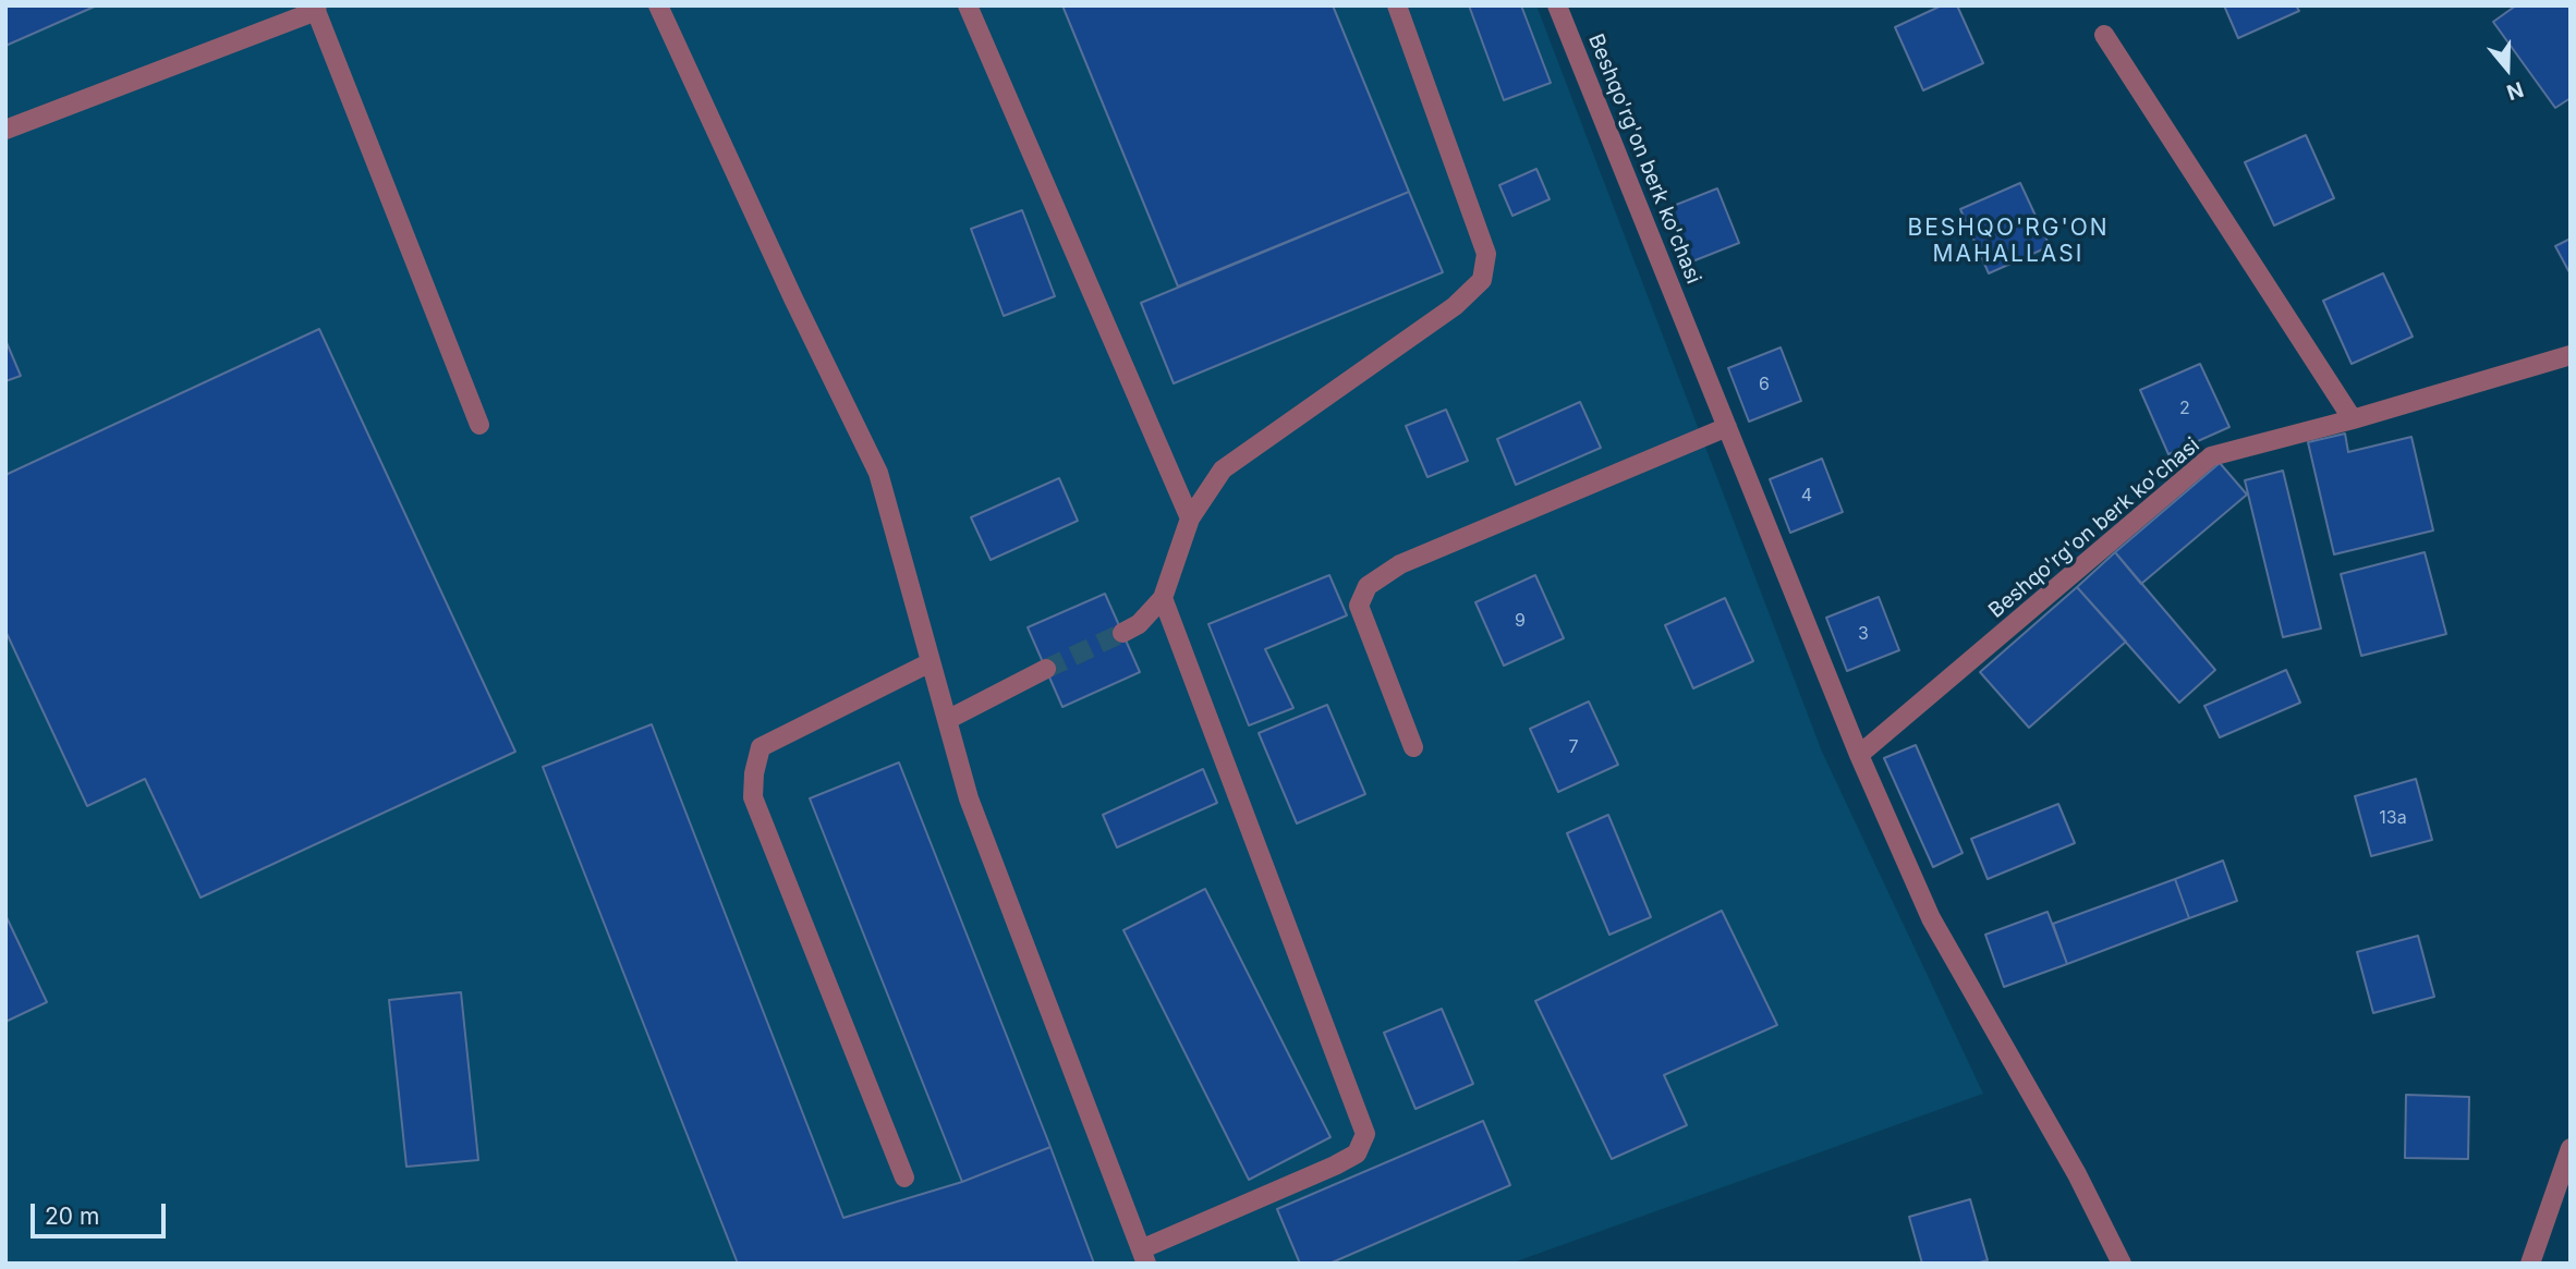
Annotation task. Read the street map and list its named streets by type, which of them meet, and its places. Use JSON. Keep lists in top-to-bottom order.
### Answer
{
  "streets": {
    "street": ["Beshqo'rg'on berk ko'chasi"]
  },
  "districts": ["BESHQO'RG'ON MAHALLASI"],
  "house_numbers": [
    "6",
    "2",
    "4",
    "9",
    "3",
    "7",
    "13a"
  ],
  "scale_bar": "20 m",
  "north": "bottom"
}
